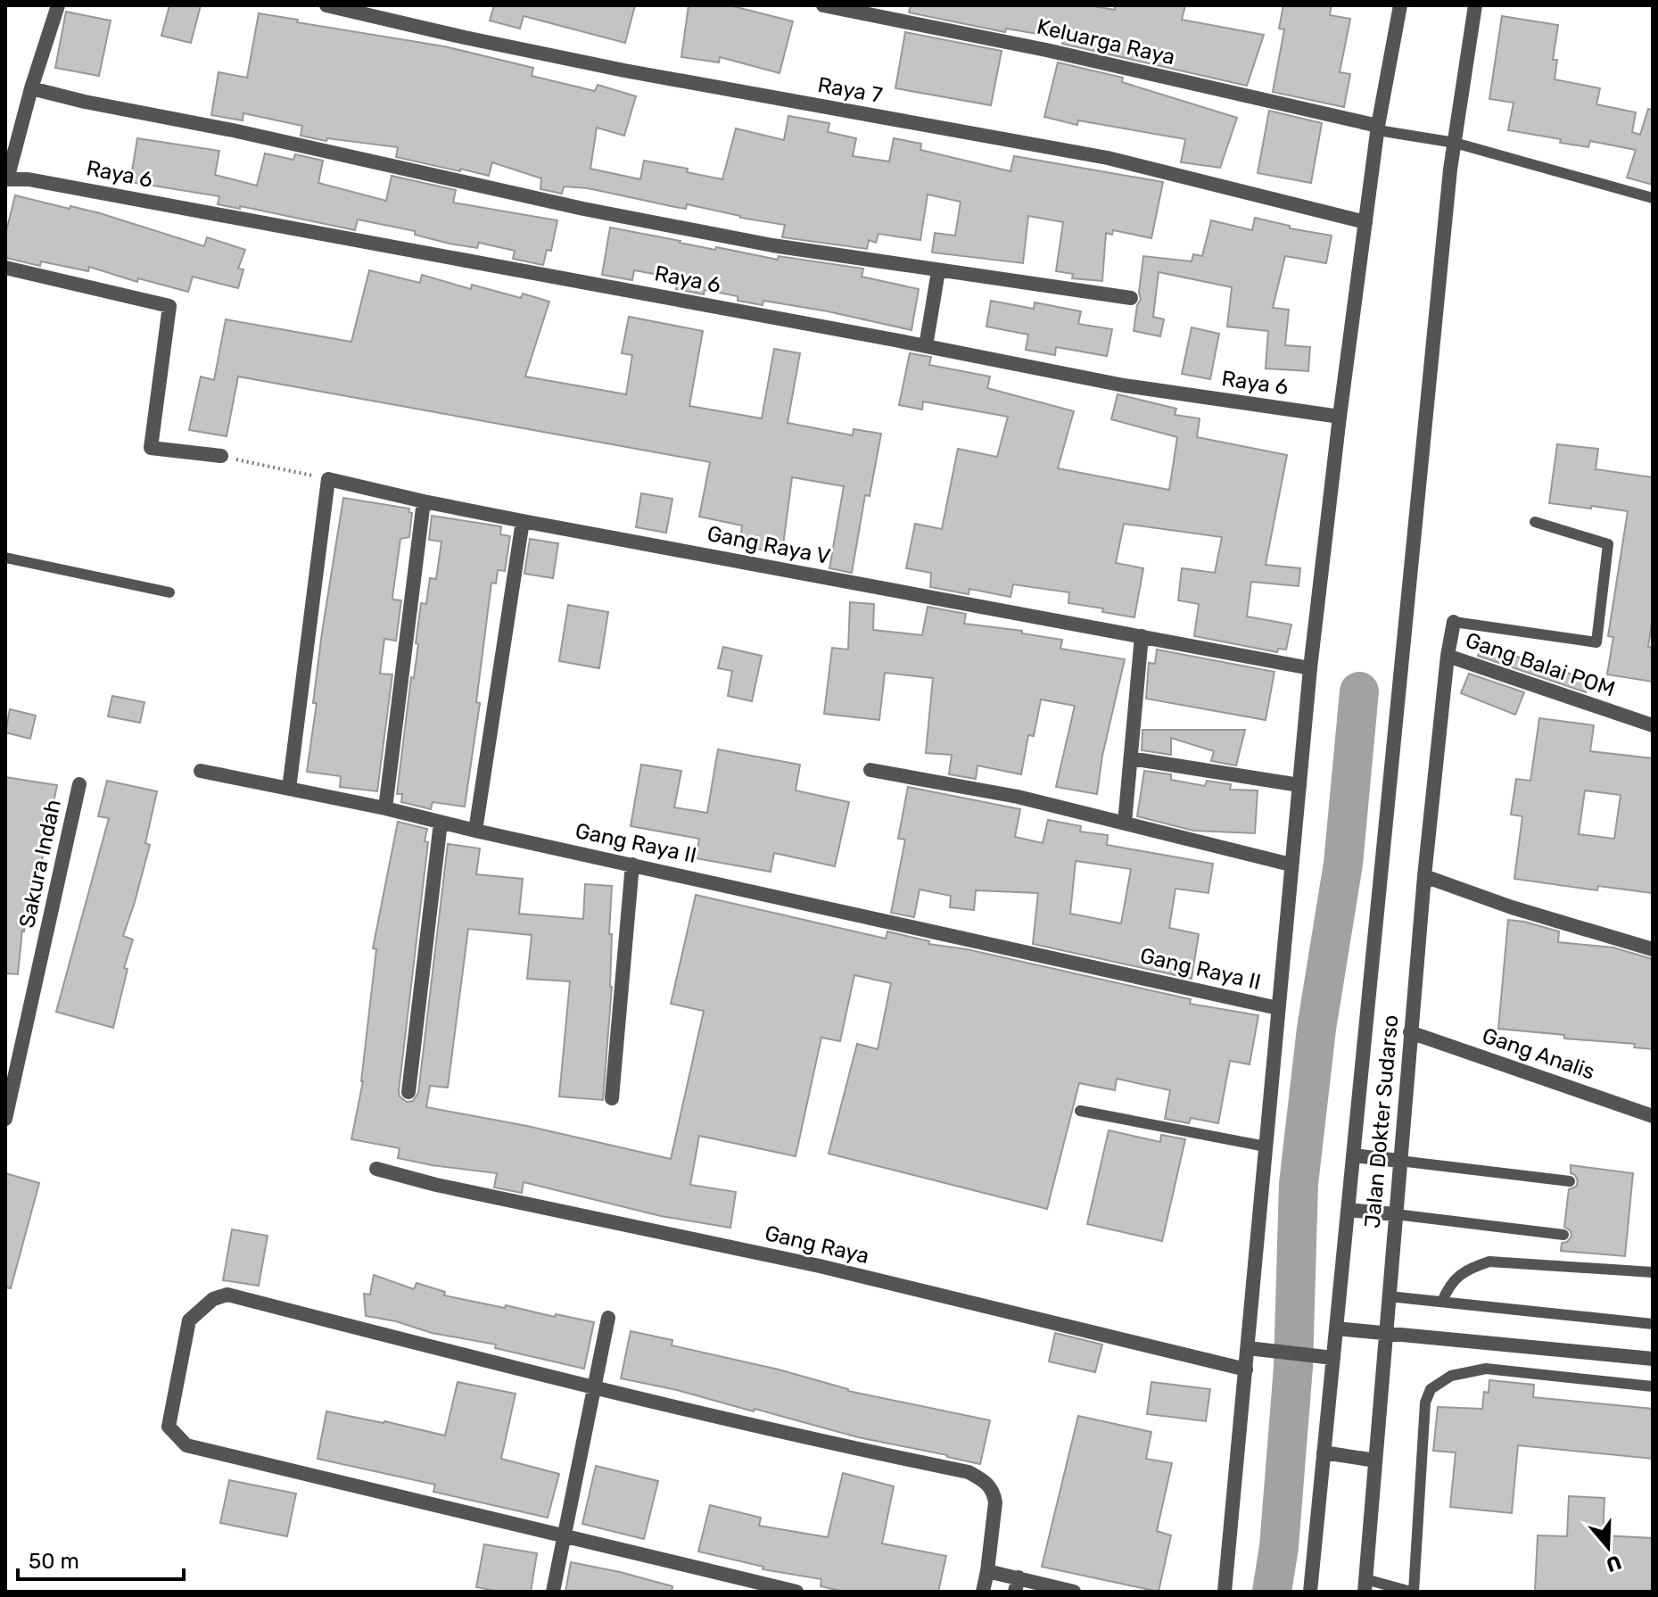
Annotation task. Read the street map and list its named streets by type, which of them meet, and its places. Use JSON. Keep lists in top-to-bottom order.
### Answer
{
  "streets": {
    "street": [
      "Keluarga Raya",
      "Raya 7",
      "Raya 6",
      "Gang Raya V",
      "Gang Balai POM",
      "Gang Raya II",
      "Sakura Indah",
      "Gang Analis",
      "Jalan Dokter Sudarso",
      "Gang Raya"
    ]
  },
  "crossings": [
    ["Gang Balai POM", "Jalan Dokter Sudarso"],
    ["Gang Analis", "Jalan Dokter Sudarso"]
  ],
  "scale_bar": "50 m",
  "north": "bottom"
}
